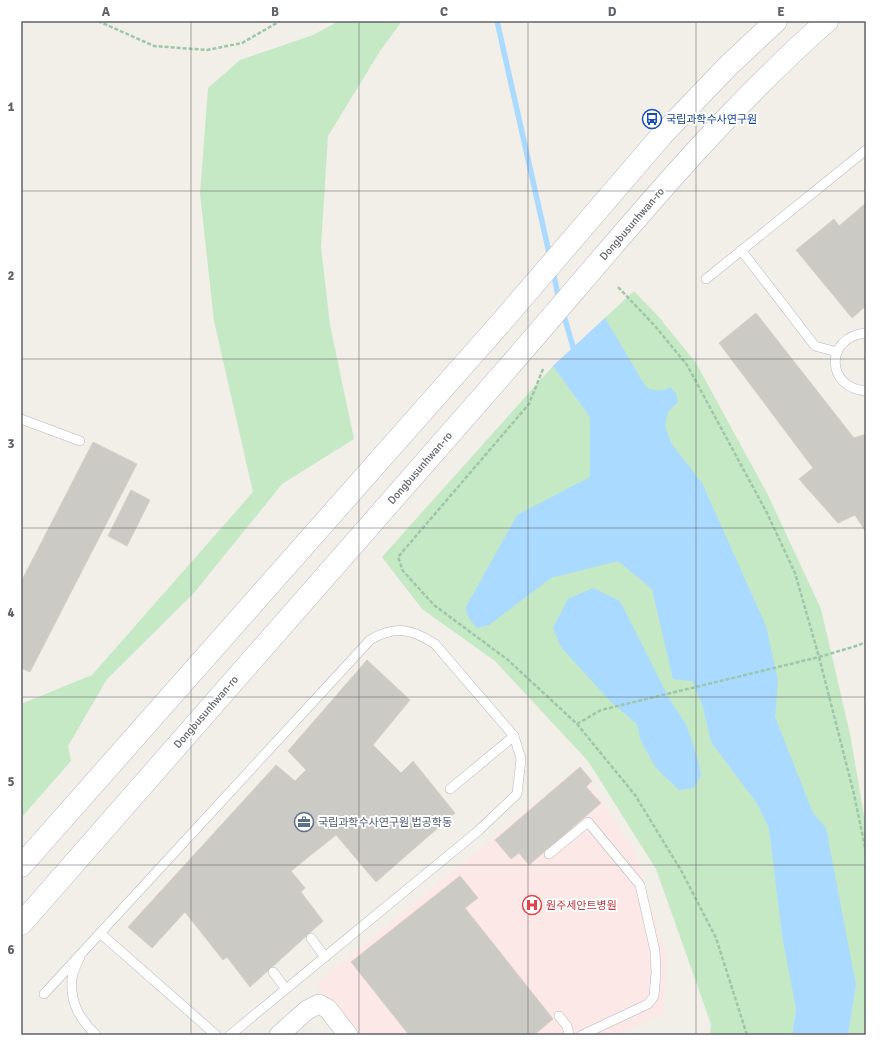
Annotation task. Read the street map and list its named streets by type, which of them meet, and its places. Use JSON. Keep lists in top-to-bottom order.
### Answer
{
  "streets": {
    "street": ["Dongbusunhwan-ro"]
  },
  "places": {
    "bus stop": ["국립과학수사연구원"],
    "office": ["국립과학수사연구원 법공학동"],
    "hospital": ["원주세안트병원"]
  },
  "grid": {
    "columns": [
      "A",
      "B",
      "C",
      "D",
      "E"
    ],
    "rows": [
      "1",
      "2",
      "3",
      "4",
      "5",
      "6"
    ]
  }
}
